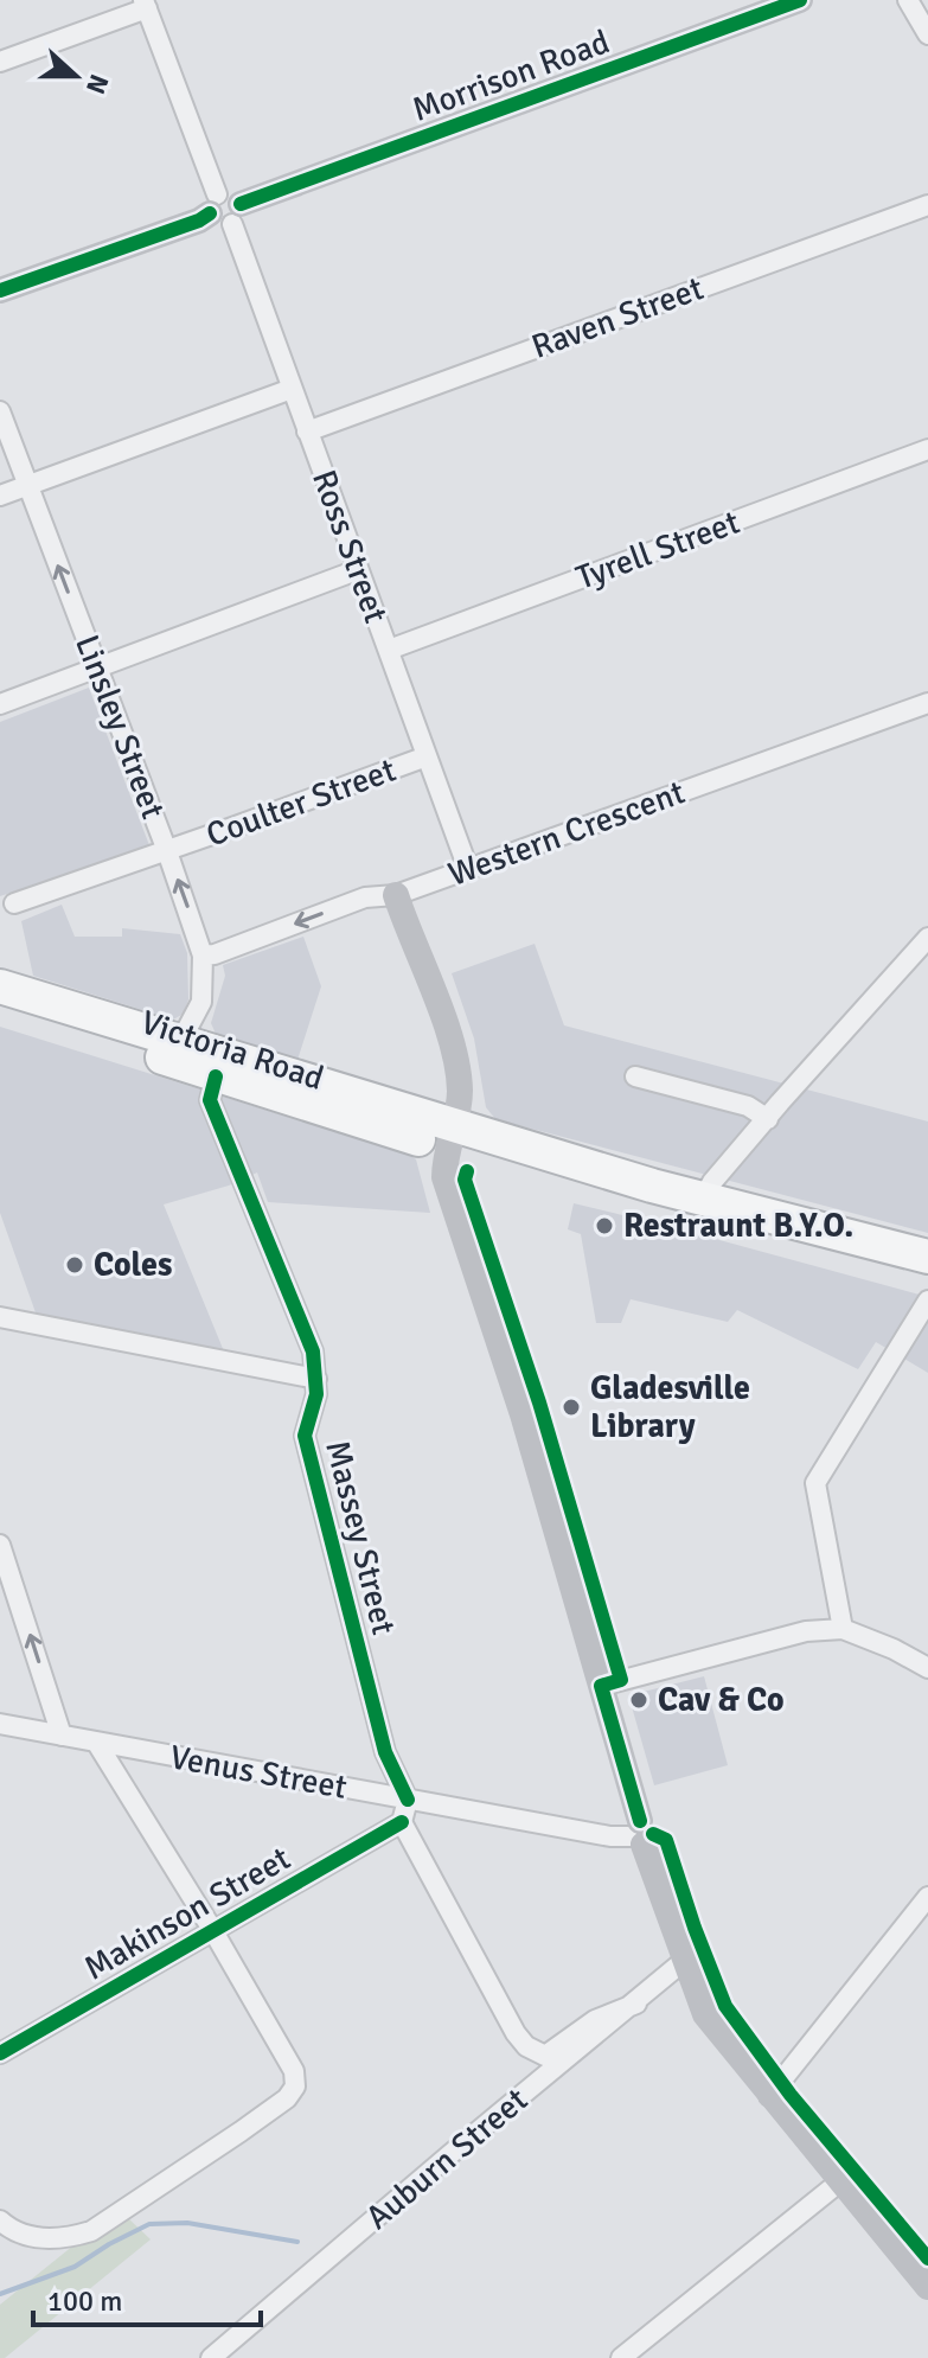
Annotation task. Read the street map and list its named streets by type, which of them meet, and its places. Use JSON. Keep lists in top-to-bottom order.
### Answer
{
  "streets": {
    "highway": ["Victoria Road"],
    "main road": ["Morrison Road"],
    "street": [
      "Raven Street",
      "Ross Street",
      "Tyrell Street",
      "Linsley Street",
      "Coulter Street",
      "Western Crescent",
      "Massey Street",
      "Venus Street",
      "Makinson Street",
      "Auburn Street"
    ]
  },
  "crossings": [
    ["Morrison Road", "Ross Street"],
    ["Raven Street", "Ross Street"],
    ["Ross Street", "Tyrell Street"],
    ["Ross Street", "Coulter Street"],
    ["Ross Street", "Western Crescent"],
    ["Linsley Street", "Coulter Street"],
    ["Linsley Street", "Western Crescent"],
    ["Linsley Street", "Victoria Road"],
    ["Victoria Road", "Massey Street"],
    ["Massey Street", "Venus Street"]
  ],
  "one_way": ["Linsley Street"],
  "places": [
    "Restraunt B.Y.O.",
    "Coles",
    "Gladesville Library",
    "Cav & Co"
  ],
  "scale_bar": "100 m",
  "north": "right"
}
